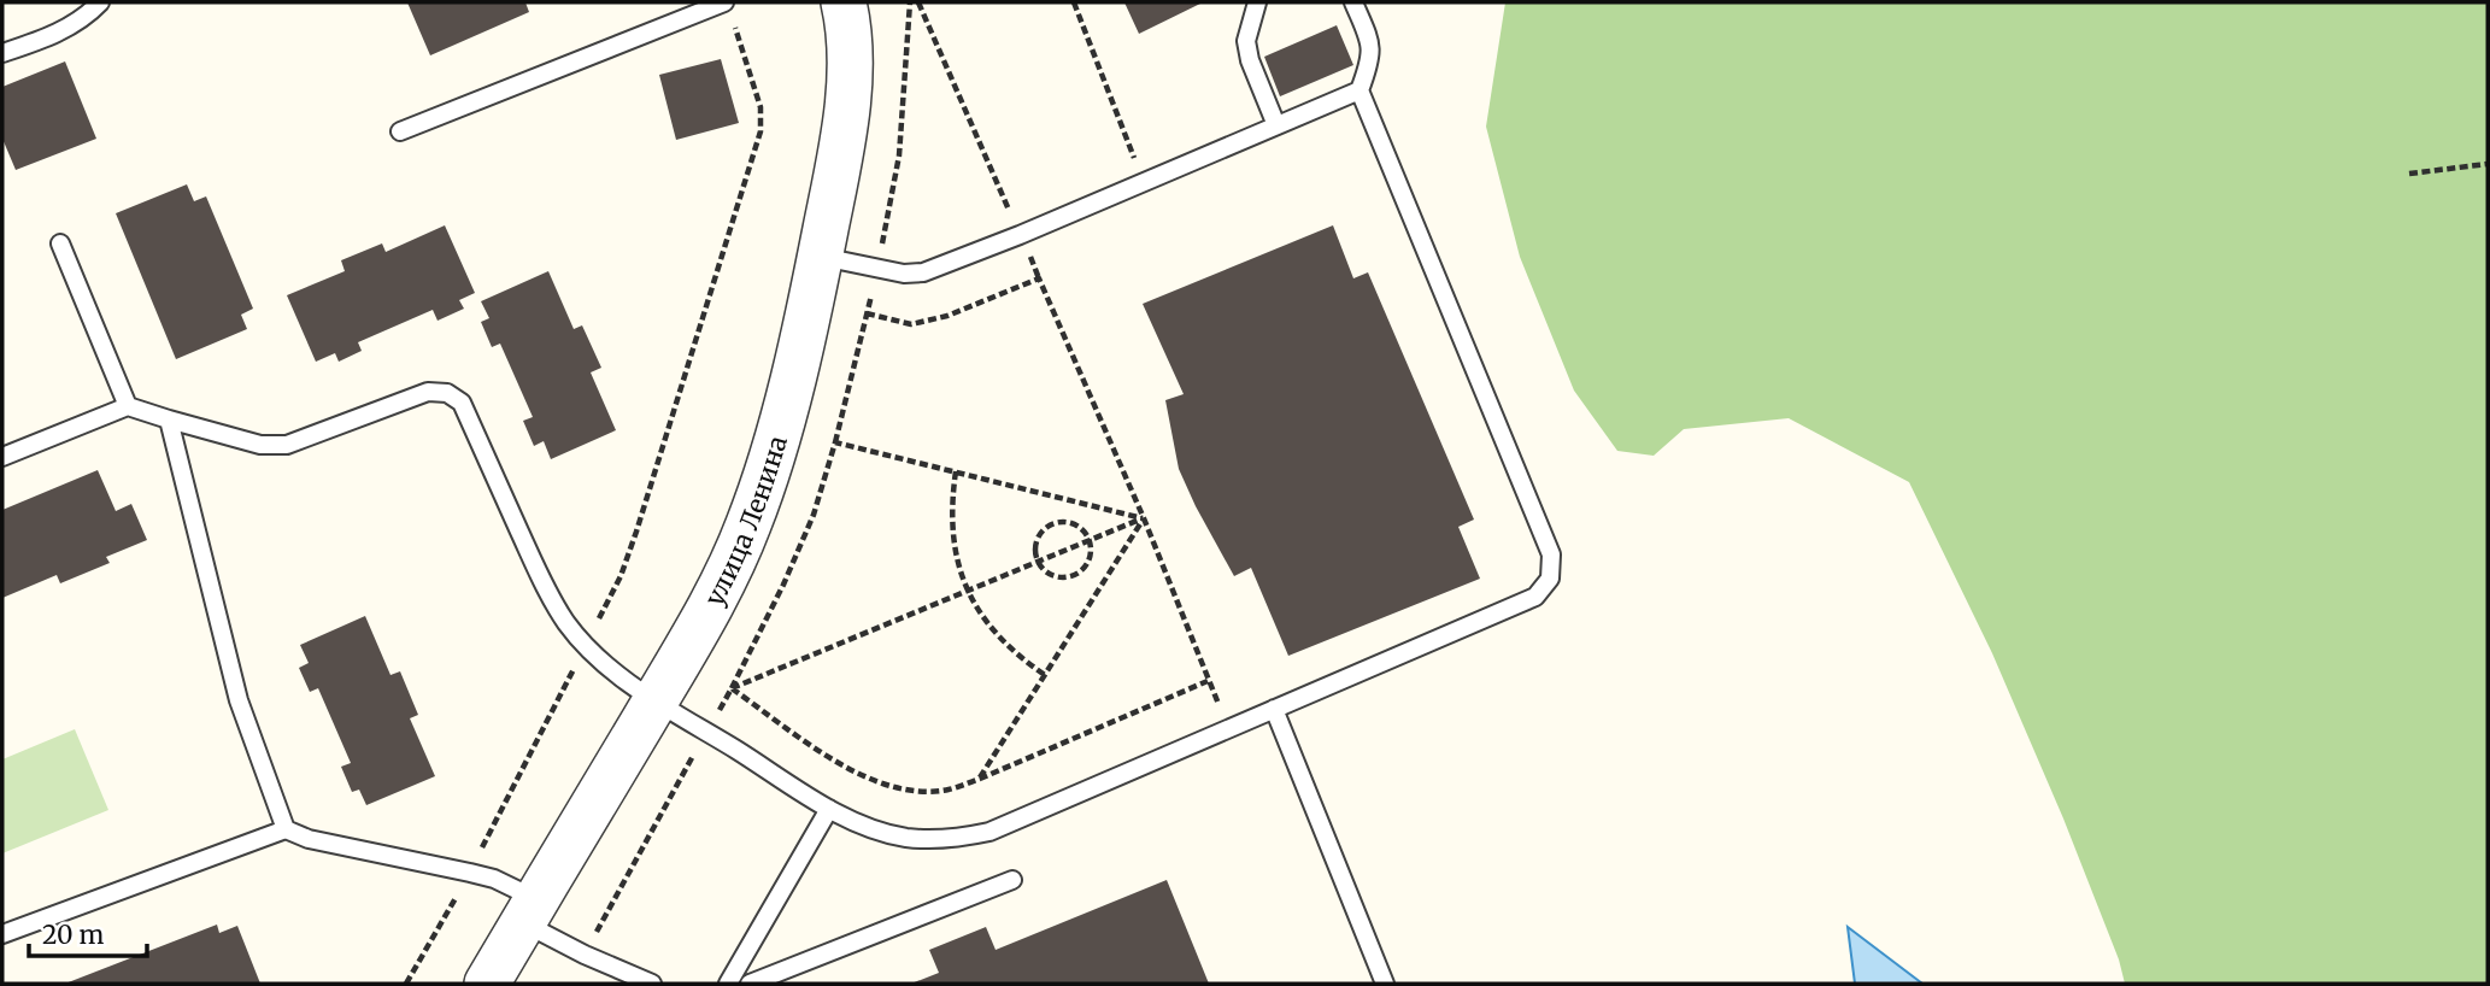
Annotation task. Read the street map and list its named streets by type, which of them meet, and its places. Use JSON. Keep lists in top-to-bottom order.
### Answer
{
  "streets": {
    "street": ["улица Ленина"]
  },
  "scale_bar": "20 m"
}
